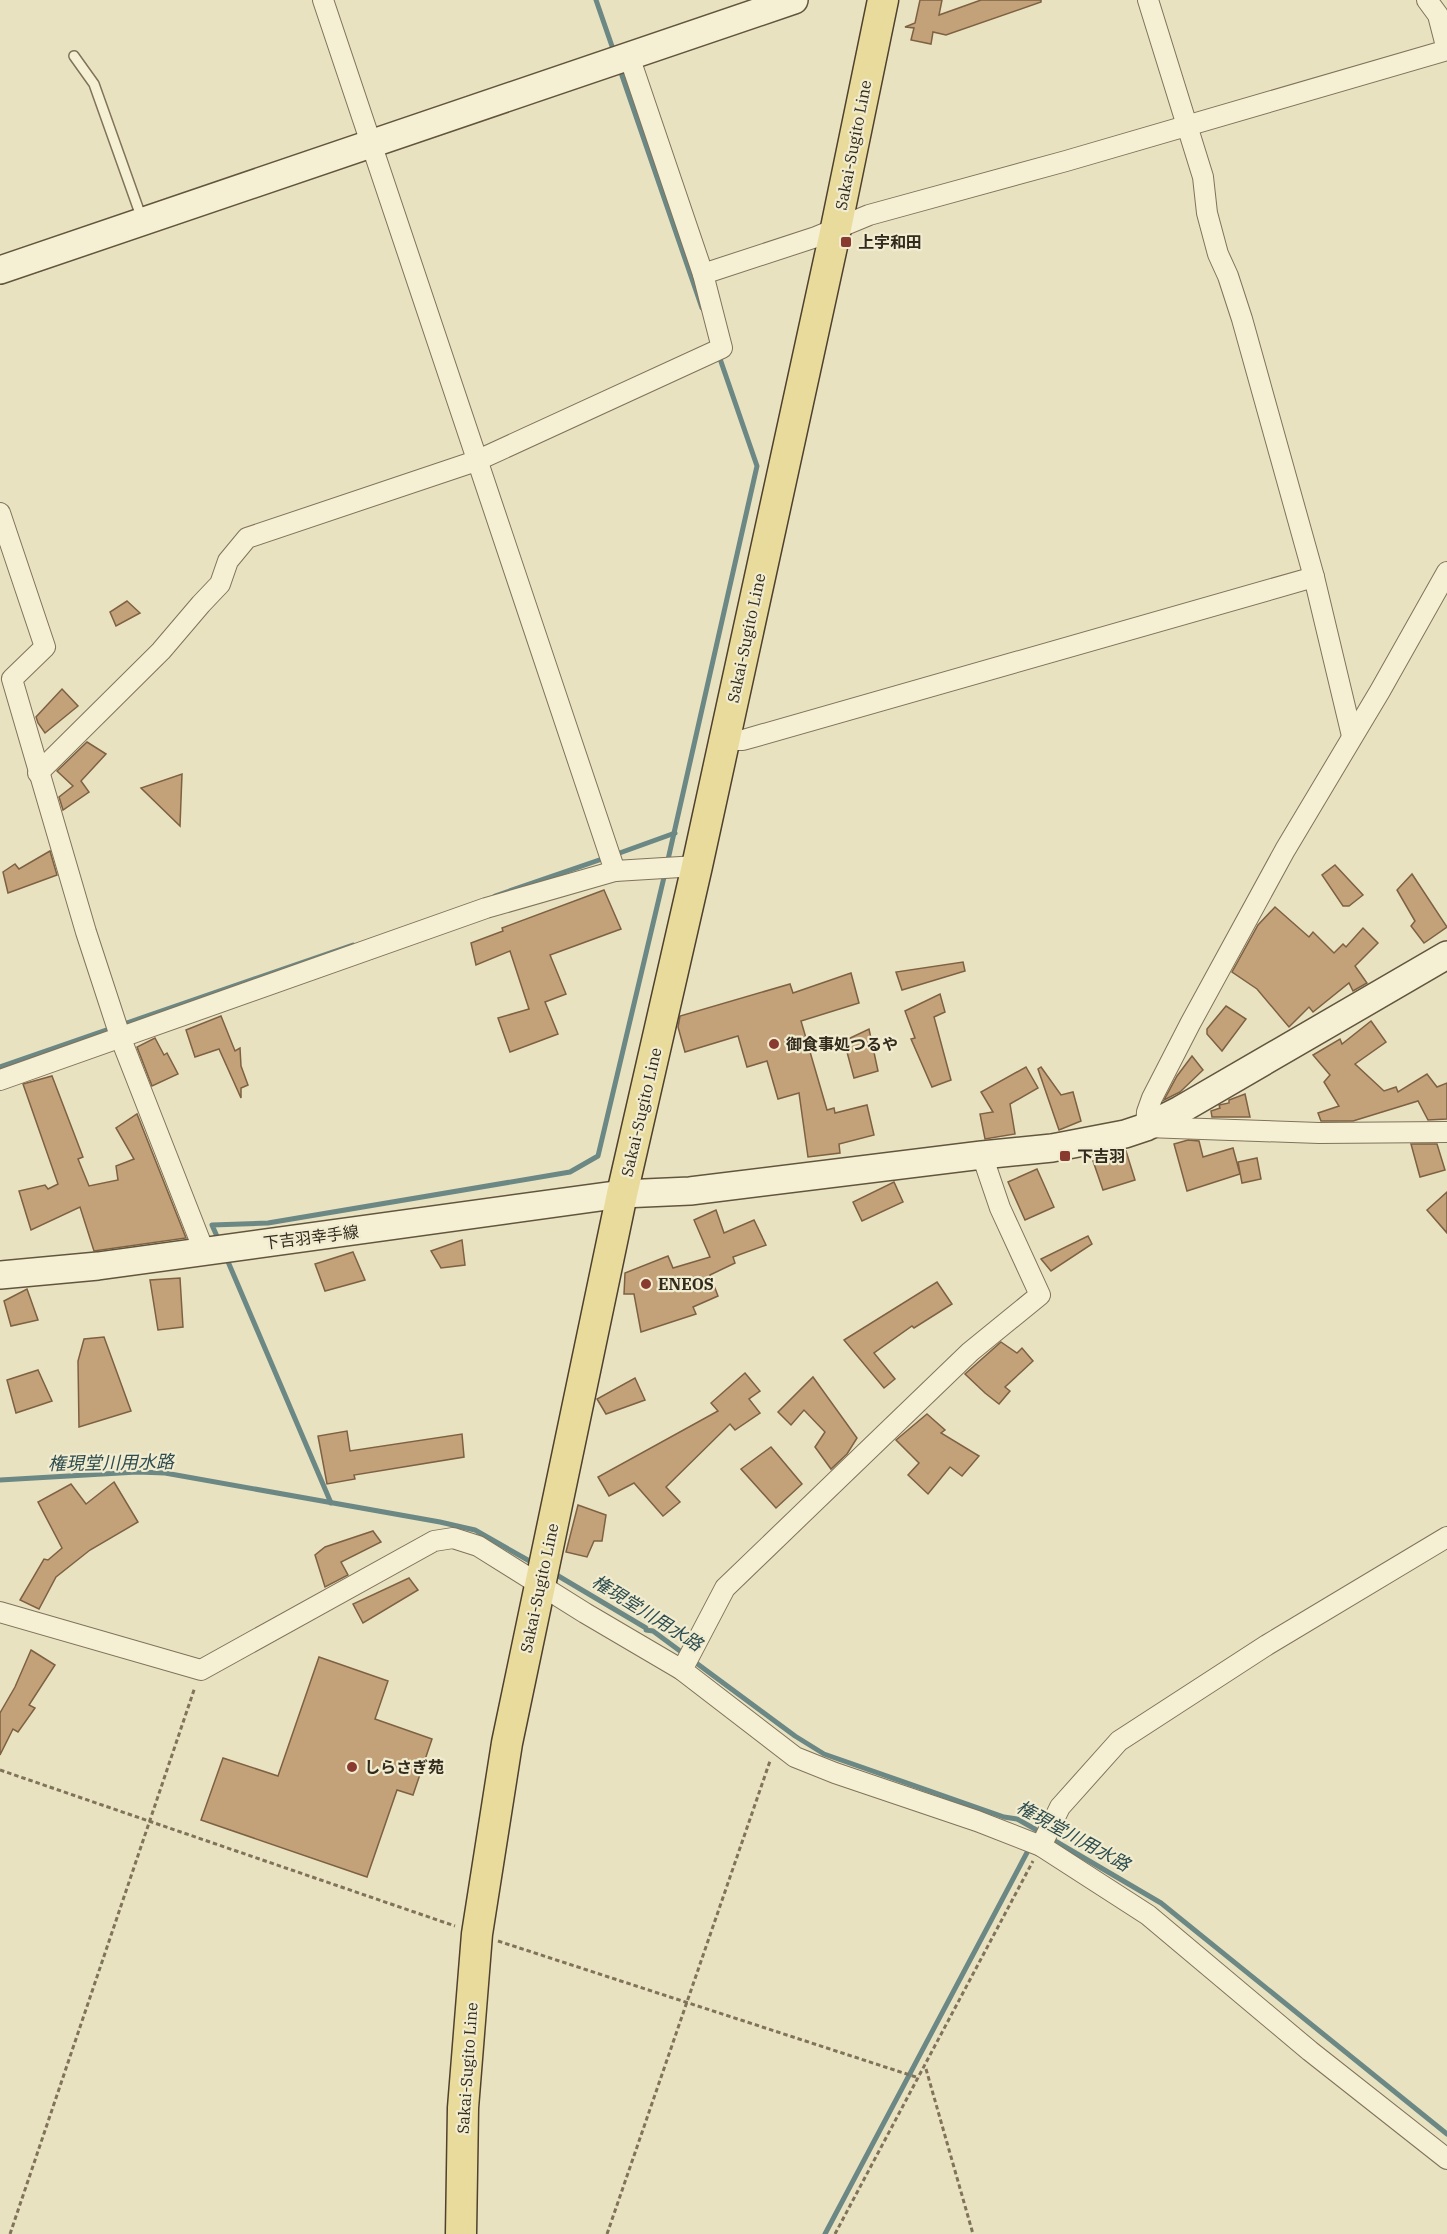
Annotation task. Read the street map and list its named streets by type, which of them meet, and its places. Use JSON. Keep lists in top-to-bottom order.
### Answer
{
  "streets": {
    "main road": ["Sakai-Sugito Line"],
    "street": ["下吉羽幸手線"]
  },
  "crossings": [
    ["Sakai-Sugito Line", "下吉羽幸手線"]
  ],
  "water": ["権現堂川用水路"],
  "places": {
    "transit": ["上宇和田", "下吉羽"],
    "other": ["御食事処つるや", "ENEOS", "しらさぎ苑"]
  }
}
